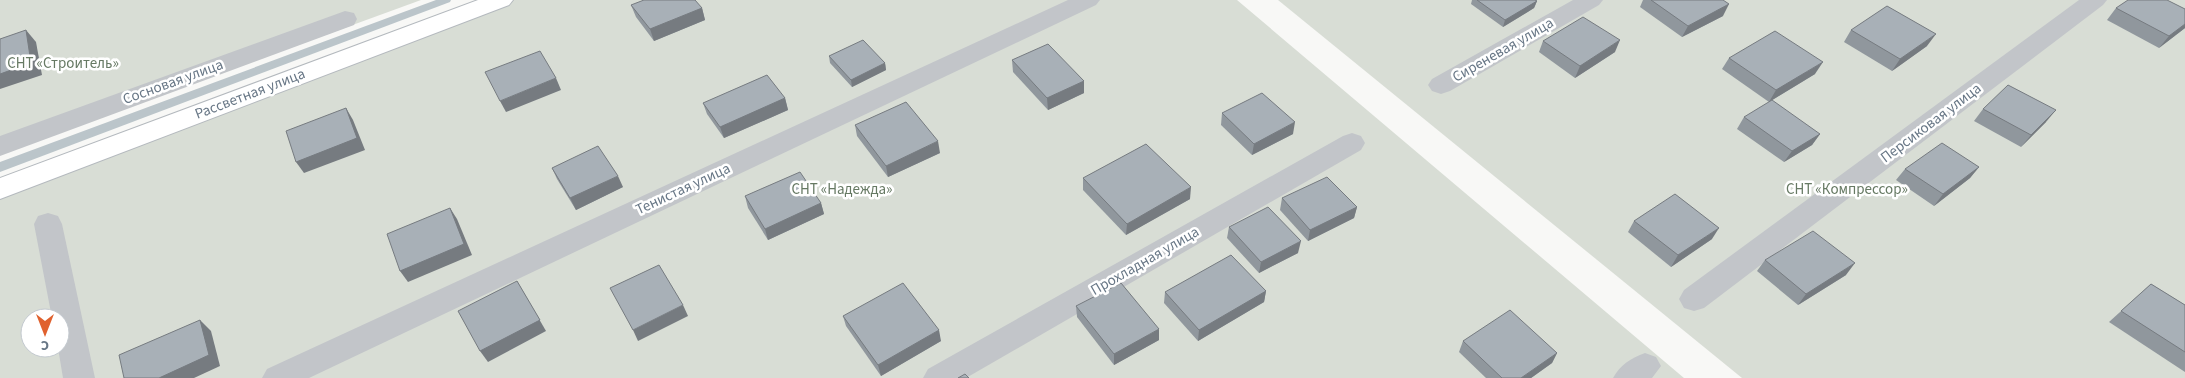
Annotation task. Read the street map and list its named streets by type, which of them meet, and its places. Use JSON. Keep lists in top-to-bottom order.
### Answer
{
  "streets": {
    "street": [
      "Сиреневая улица",
      "Сосновая улица",
      "Рассветная улица",
      "Персиковая улица",
      "Тенистая улица",
      "Прохладная улица"
    ]
  },
  "parks": ["СНТ «Строитель»", "СНТ «Надежда»", "СНТ «Компрессор»"],
  "north": "bottom"
}
